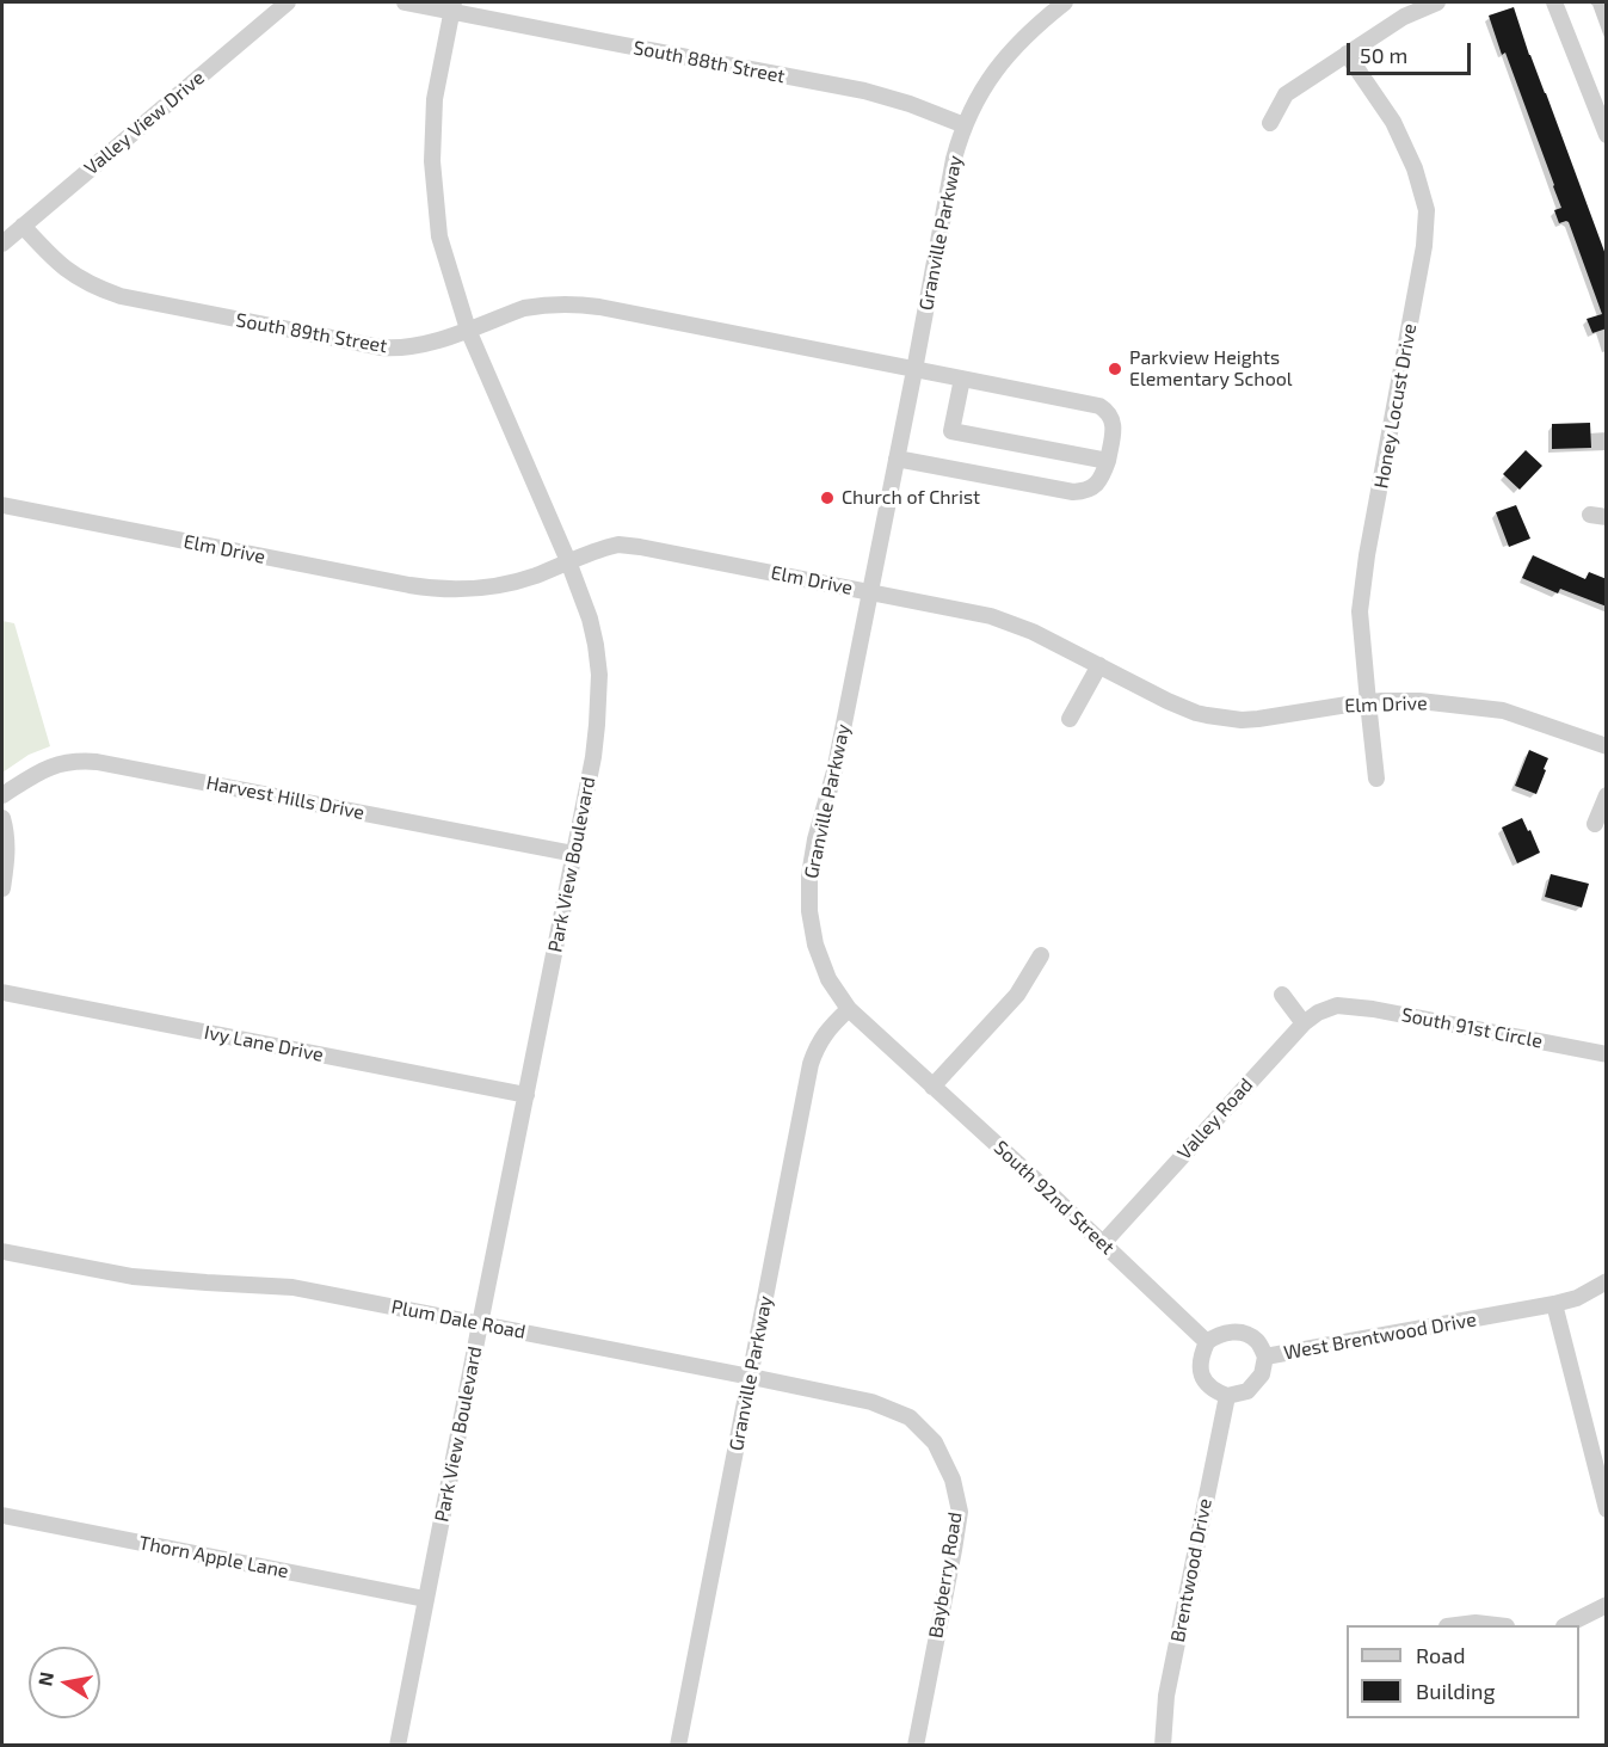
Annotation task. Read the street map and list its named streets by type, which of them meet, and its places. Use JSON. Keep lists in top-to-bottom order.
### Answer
{
  "streets": {
    "street": [
      "South 88th Street",
      "Valley View Drive",
      "Granville Parkway",
      "South 89th Street",
      "Honey Locust Drive",
      "Elm Drive",
      "Harvest Hills Drive",
      "Park View Boulevard",
      "South 91st Circle",
      "Ivy Lane Drive",
      "Valley Road",
      "South 92nd Street",
      "Plum Dale Road",
      "West Brentwood Drive",
      "Thorn Apple Lane",
      "Brentwood Drive",
      "Bayberry Road"
    ]
  },
  "crossings": [
    ["South 88th Street", "Granville Parkway"],
    ["South 88th Street", "Park View Boulevard"],
    ["Valley View Drive", "South 89th Street"],
    ["Granville Parkway", "South 89th Street"],
    ["Granville Parkway", "Elm Drive"],
    ["Granville Parkway", "South 92nd Street"],
    ["Granville Parkway", "Plum Dale Road"],
    ["South 89th Street", "Park View Boulevard"],
    ["Honey Locust Drive", "Elm Drive"],
    ["Elm Drive", "Park View Boulevard"],
    ["Harvest Hills Drive", "Park View Boulevard"],
    ["Park View Boulevard", "Ivy Lane Drive"],
    ["Park View Boulevard", "Plum Dale Road"],
    ["Park View Boulevard", "Thorn Apple Lane"],
    ["South 91st Circle", "Valley Road"],
    ["Valley Road", "South 92nd Street"],
    ["South 92nd Street", "West Brentwood Drive"],
    ["South 92nd Street", "Brentwood Drive"],
    ["Plum Dale Road", "Bayberry Road"],
    ["West Brentwood Drive", "Brentwood Drive"]
  ],
  "places": ["Parkview Heights Elementary School", "Church of Christ"],
  "legend": ["Road", "Building"],
  "scale_bar": "50 m",
  "north": "left"
}
